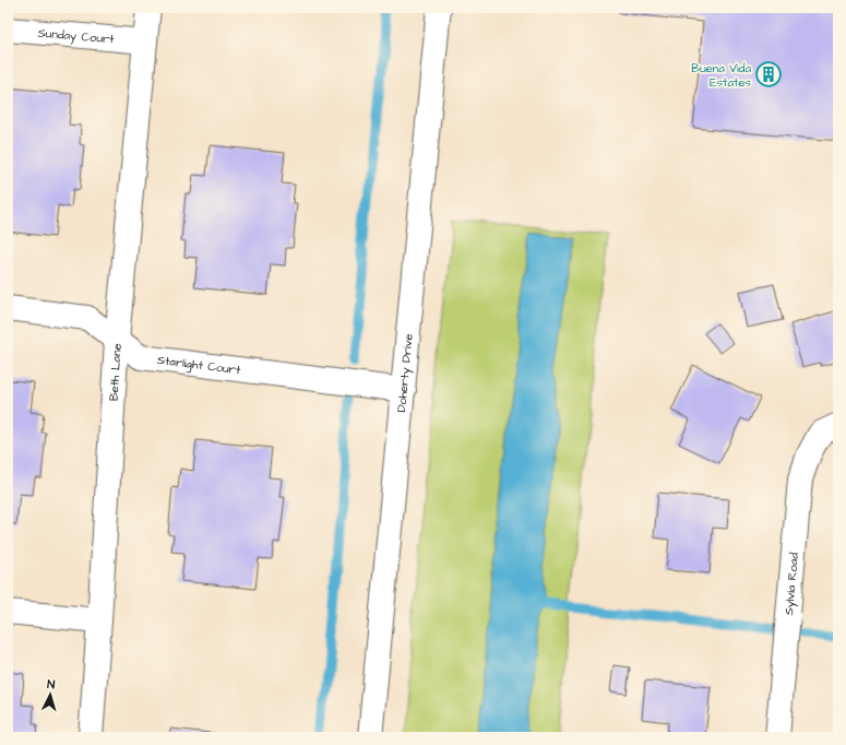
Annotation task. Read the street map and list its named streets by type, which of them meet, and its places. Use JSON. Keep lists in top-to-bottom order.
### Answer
{
  "streets": {
    "street": [
      "Sunday Court",
      "Starlight Court",
      "Beth Lane",
      "Doherty Drive",
      "Sylvia Road"
    ]
  },
  "crossings": [
    ["Sunday Court", "Beth Lane"],
    ["Starlight Court", "Beth Lane"],
    ["Starlight Court", "Doherty Drive"]
  ],
  "places": {
    "building": ["Buena Vida Estates"]
  },
  "north": "top"
}
